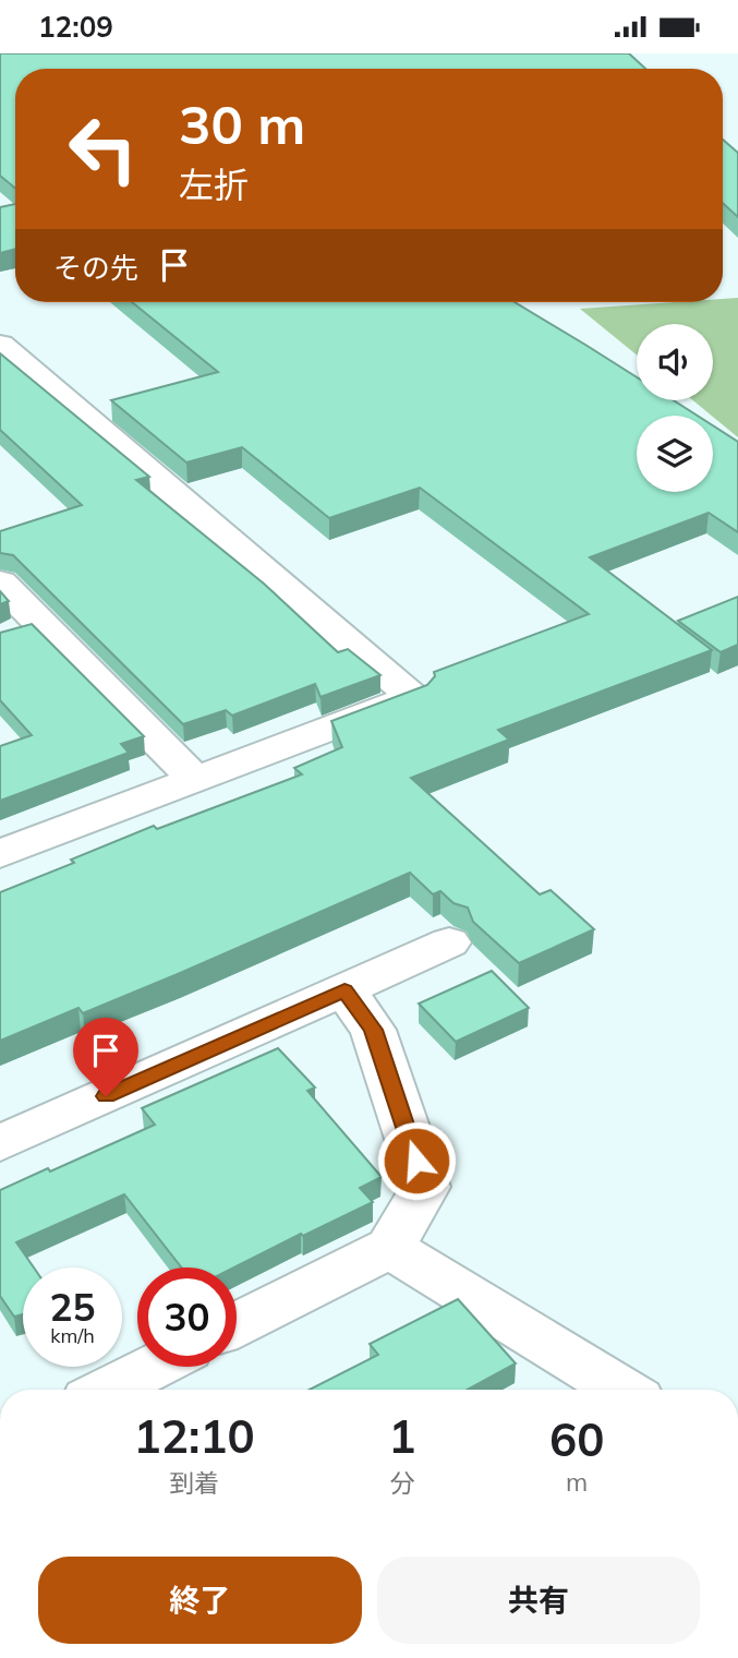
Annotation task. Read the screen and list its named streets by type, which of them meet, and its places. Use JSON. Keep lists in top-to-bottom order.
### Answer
{
  "page": {
    "status": "12:09",
    "turn": ["30 m", "左折"],
    "then": "その先",
    "speed": "25 km/h",
    "limit": "30",
    "eta": [
      "12:10",
      "到着",
      "1",
      "分",
      "60",
      "m"
    ],
    "buttons": ["終了", "共有"]
  }
}
